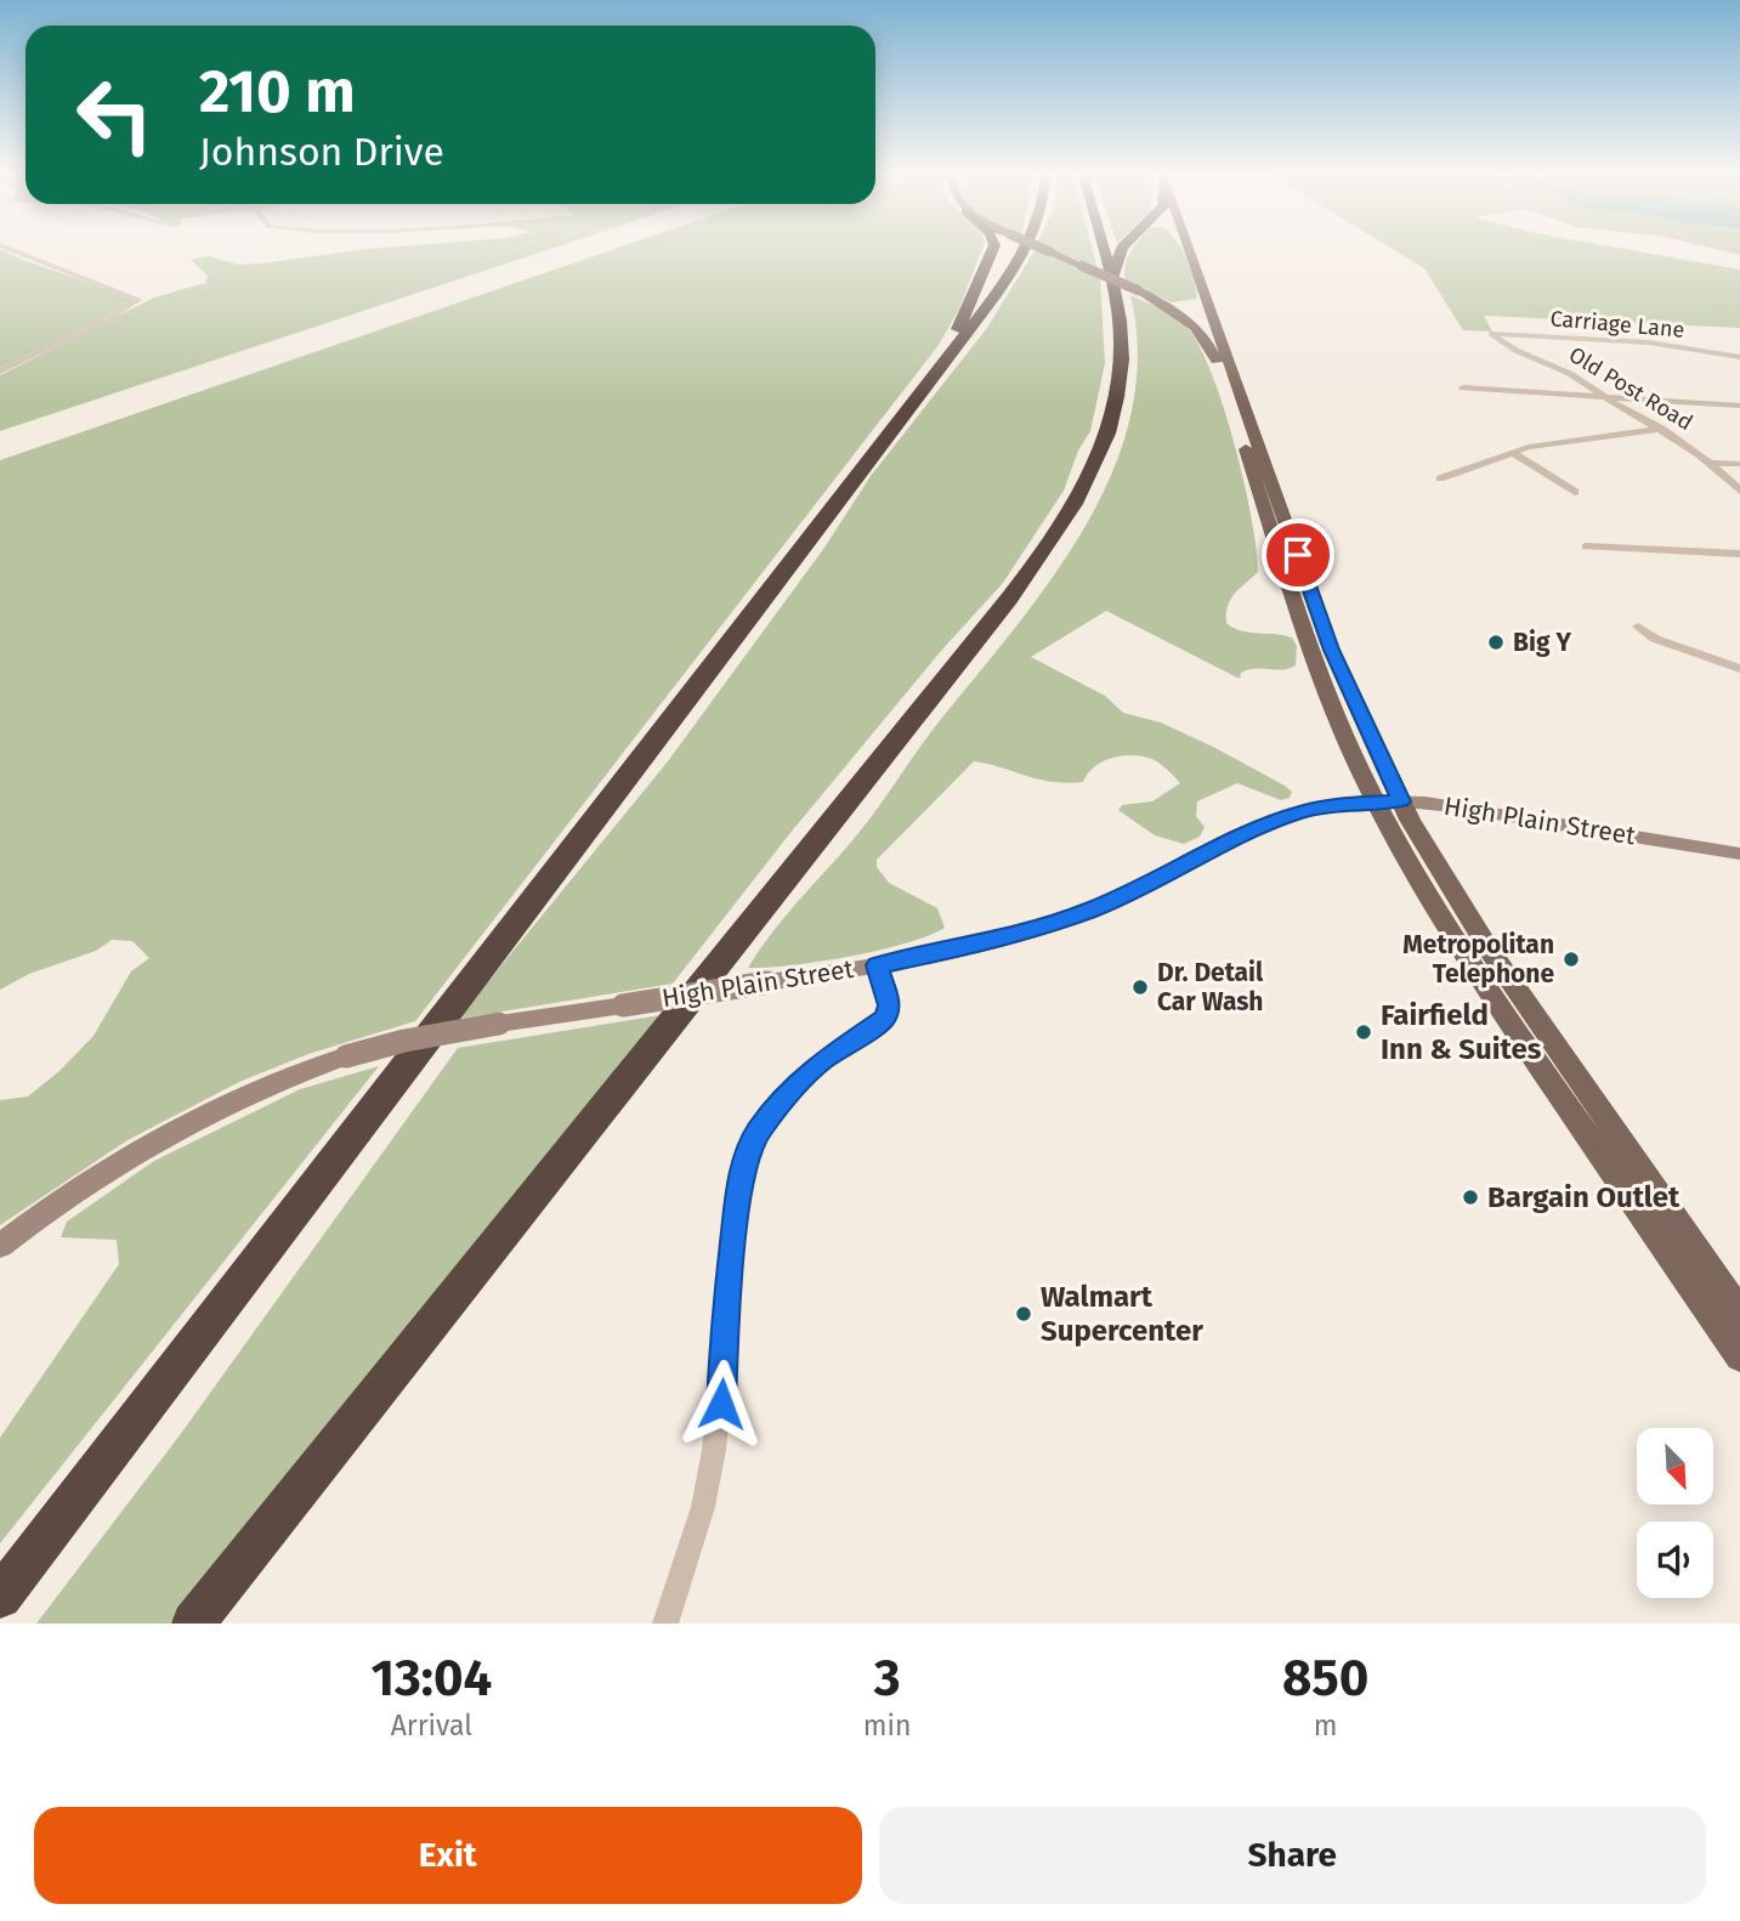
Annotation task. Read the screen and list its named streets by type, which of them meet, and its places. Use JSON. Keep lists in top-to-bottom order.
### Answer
{
  "streets": {
    "main road": ["High Plain Street"],
    "street": ["Carriage Lane", "Old Post Road"]
  },
  "crossings": [
    ["Carriage Lane", "Old Post Road"]
  ],
  "places": [
    "Big Y",
    "Metropolitan Telephone",
    "Dr. Detail Car Wash",
    "Fairfield Inn & Suites",
    "Bargain Outlet",
    "Walmart Supercenter"
  ],
  "north": "bottom right",
  "page": {
    "turn": ["210 m", "Johnson Drive"],
    "eta": [
      "13:04",
      "Arrival",
      "3",
      "min",
      "850",
      "m"
    ],
    "buttons": ["Exit", "Share"]
  }
}
